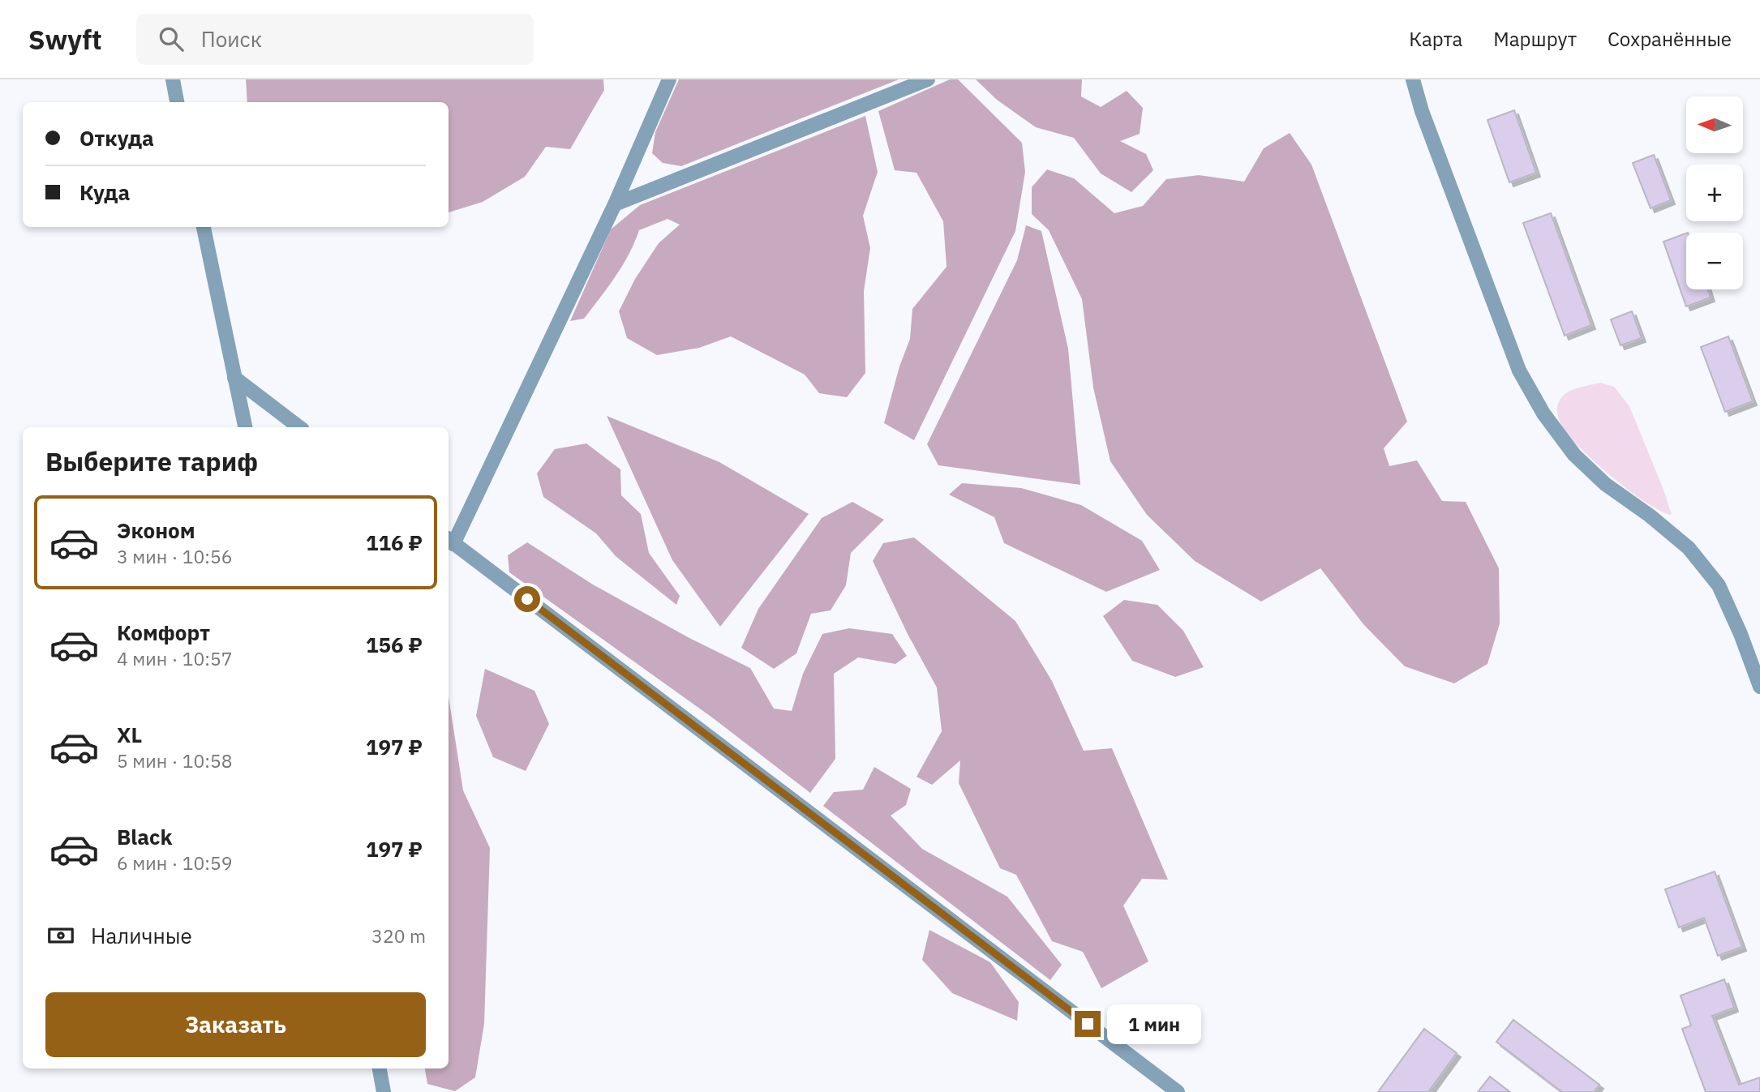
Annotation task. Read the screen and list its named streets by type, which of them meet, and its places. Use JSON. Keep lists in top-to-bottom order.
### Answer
{
  "north": "left",
  "page": {
    "header": "Swyft",
    "search": "Поиск",
    "nav": ["Карта", "Маршрут", "Сохранённые"],
    "map_buttons": ["+", "−"],
    "banner": ["Откуда", "Куда"],
    "heading": "Выберите тариф",
    "list": [
      {
        "name": "Эконом",
        "note": "3 мин · 10:56",
        "value": "116 ₽"
      },
      {
        "name": "Комфорт",
        "note": "4 мин · 10:57",
        "value": "156 ₽"
      },
      {
        "name": "XL",
        "note": "5 мин · 10:58",
        "value": "197 ₽"
      },
      {
        "name": "Black",
        "note": "6 мин · 10:59",
        "value": "197 ₽"
      }
    ],
    "pay": ["Наличные", "320 m"],
    "buttons": "Заказать",
    "bubble": "1 мин"
  }
}
